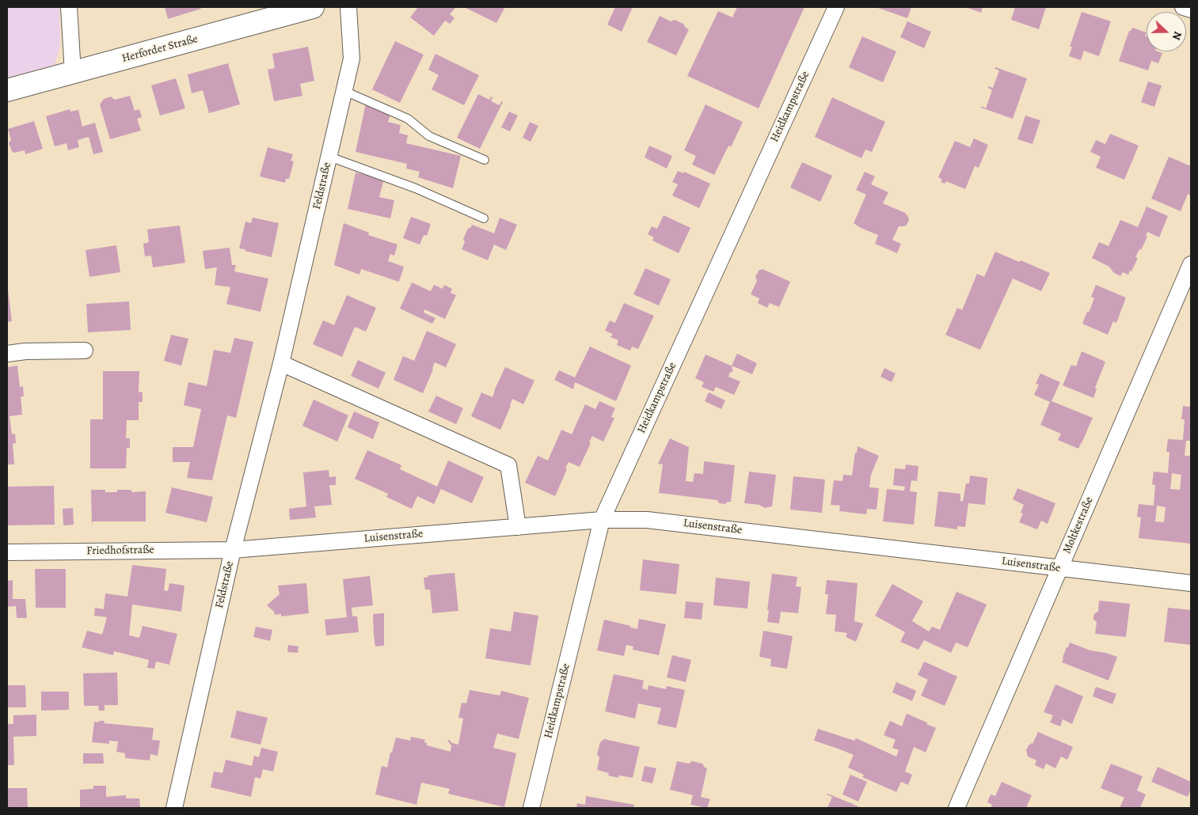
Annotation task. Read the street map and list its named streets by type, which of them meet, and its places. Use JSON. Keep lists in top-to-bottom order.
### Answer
{
  "streets": {
    "main road": ["Herforder Straße"],
    "street": [
      "Heidkampstraße",
      "Feldstraße",
      "Moltkestraße",
      "Luisenstraße",
      "Friedhofstraße"
    ]
  },
  "crossings": [
    ["Heidkampstraße", "Luisenstraße"],
    ["Feldstraße", "Luisenstraße"],
    ["Feldstraße", "Friedhofstraße"],
    ["Moltkestraße", "Luisenstraße"],
    ["Luisenstraße", "Friedhofstraße"]
  ],
  "north": "right"
}
